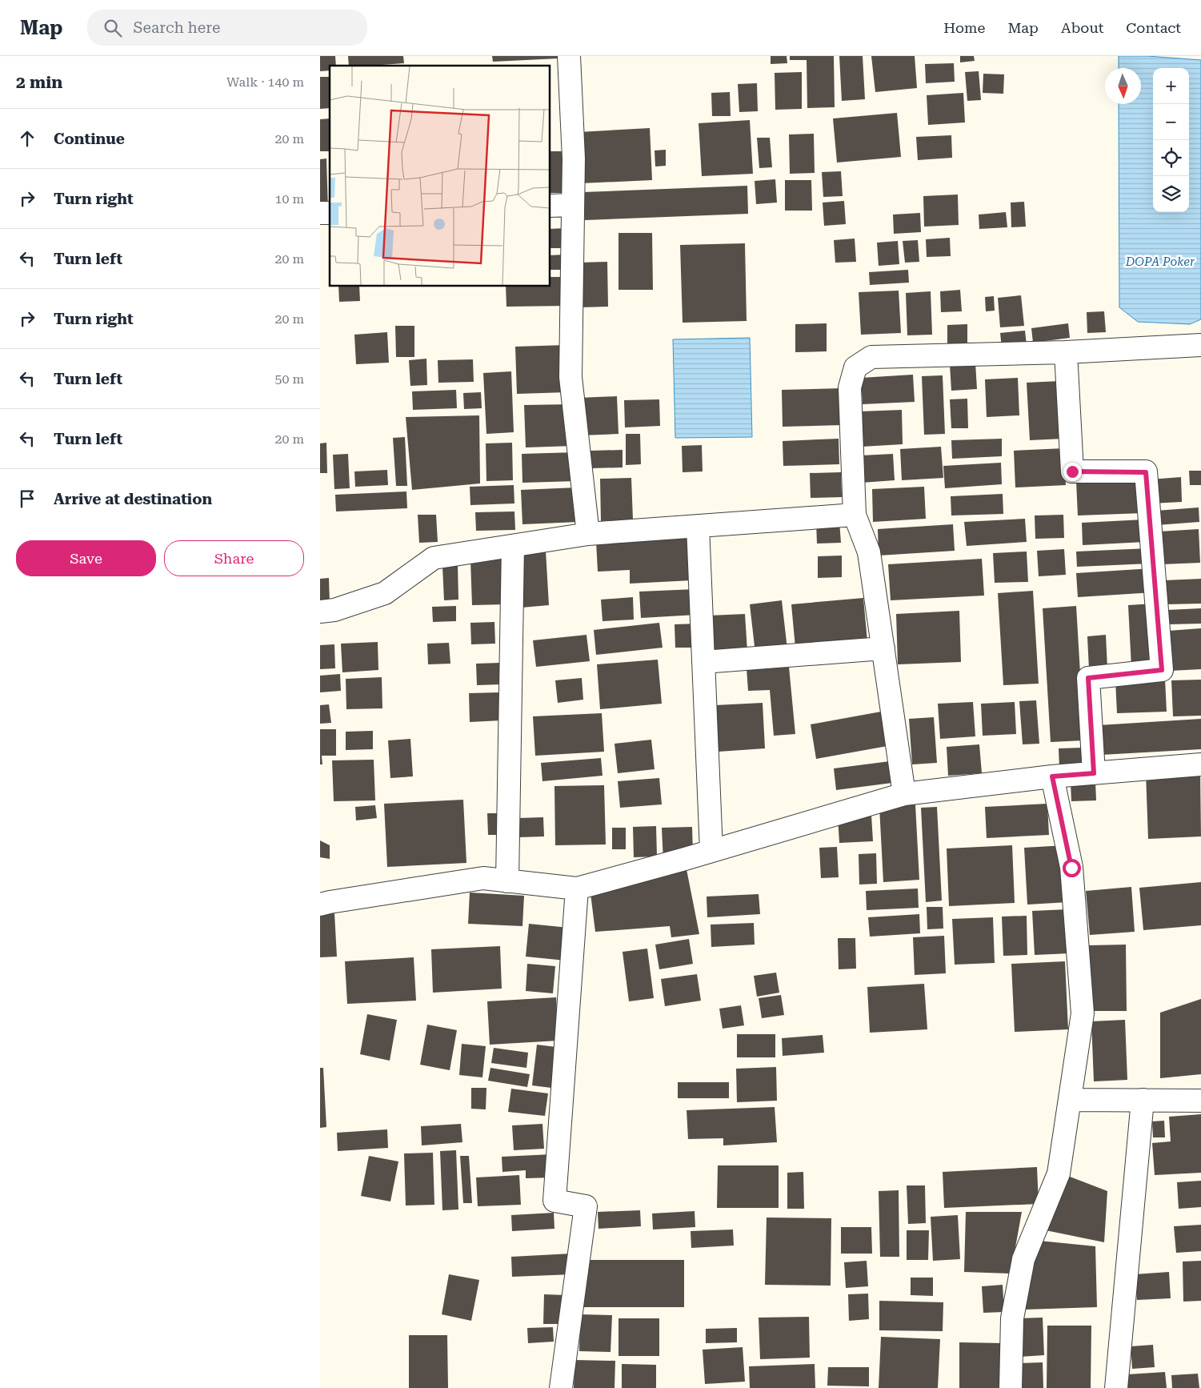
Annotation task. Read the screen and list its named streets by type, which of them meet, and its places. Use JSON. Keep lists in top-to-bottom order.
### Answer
{
  "water": ["DOPA Poker"],
  "north": "bottom",
  "page": {
    "header": "Map",
    "search": "Search here",
    "nav": [
      "Home",
      "Map",
      "About",
      "Contact"
    ],
    "heading": ["2 min", "Walk · 140 m"],
    "map_buttons": ["+", "−"],
    "list": [
      ["Continue", "20 m"],
      ["Turn right", "10 m"],
      ["Turn left", "20 m"],
      ["Turn right", "20 m"],
      ["Turn left", "50 m"],
      ["Turn left", "20 m"],
      "Arrive at destination"
    ],
    "buttons": ["Save", "Share"]
  }
}
